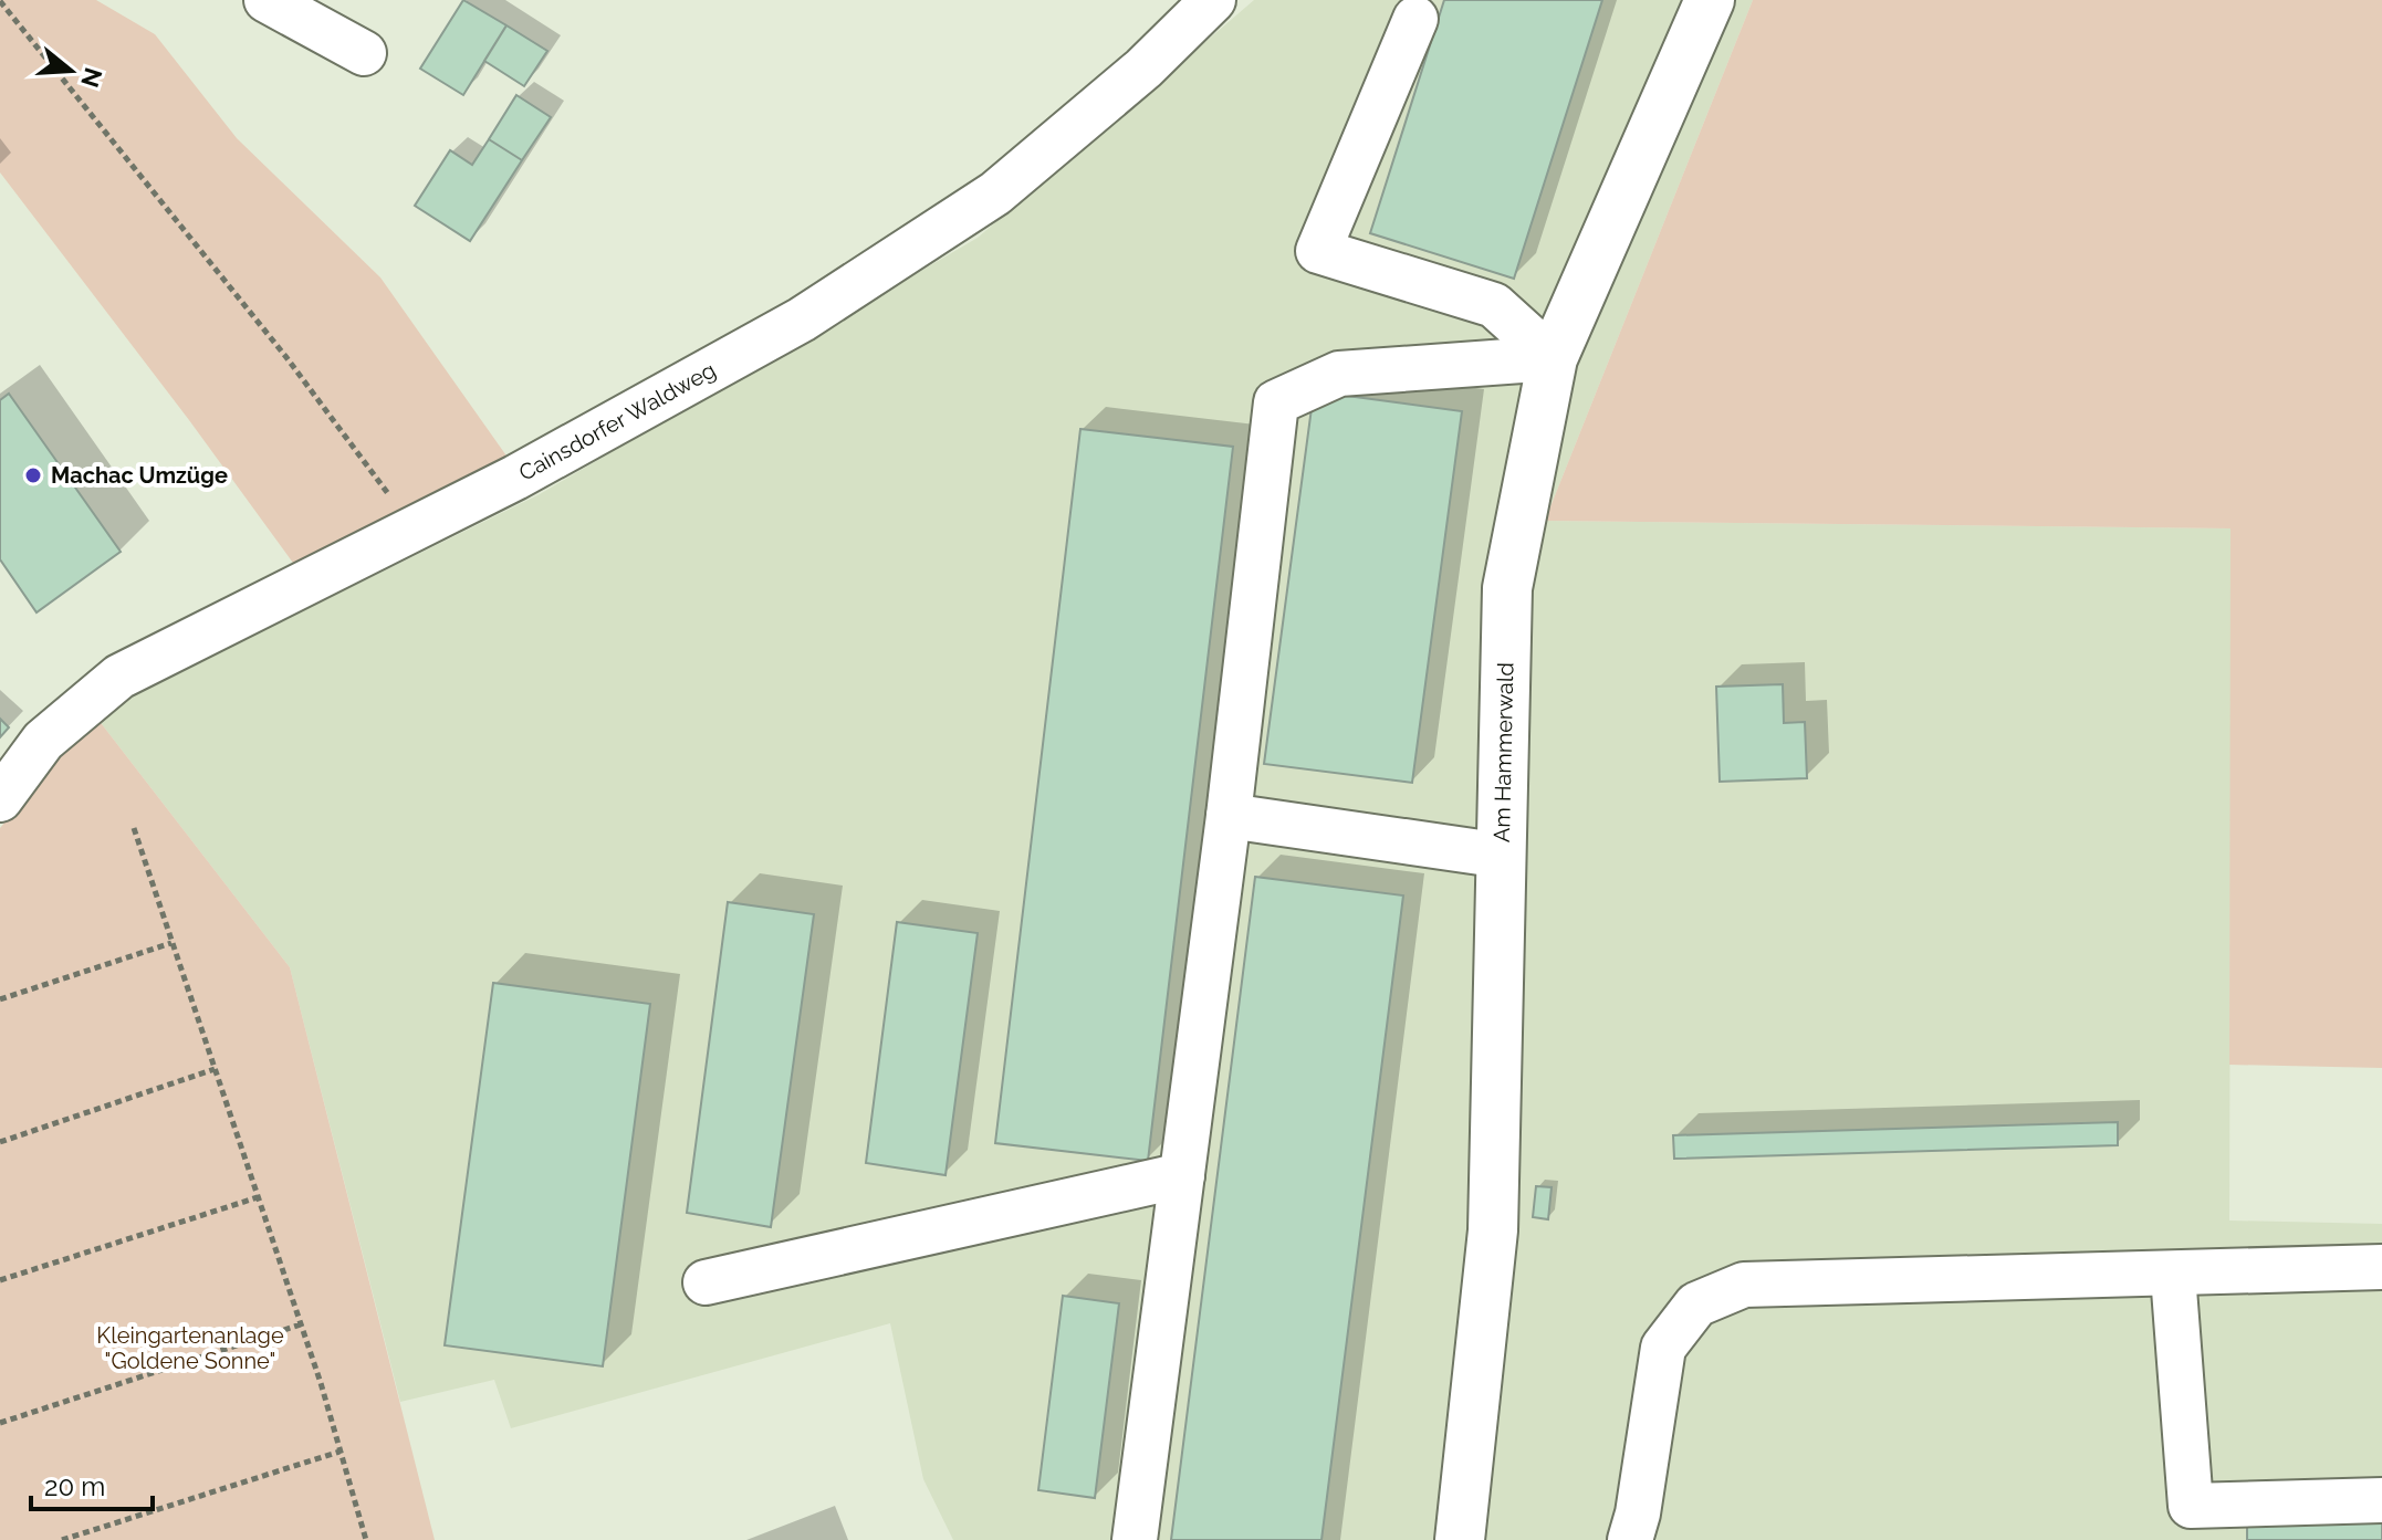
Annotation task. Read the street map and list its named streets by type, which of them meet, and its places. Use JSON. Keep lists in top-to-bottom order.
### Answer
{
  "streets": {
    "main road": ["Am Hammerwald"],
    "street": ["Cainsdorfer Waldweg"]
  },
  "parks": ["Kleingartenanlage \"Goldene Sonne\""],
  "places": ["Machac Umzüge"],
  "scale_bar": "20 m",
  "north": "right"
}
